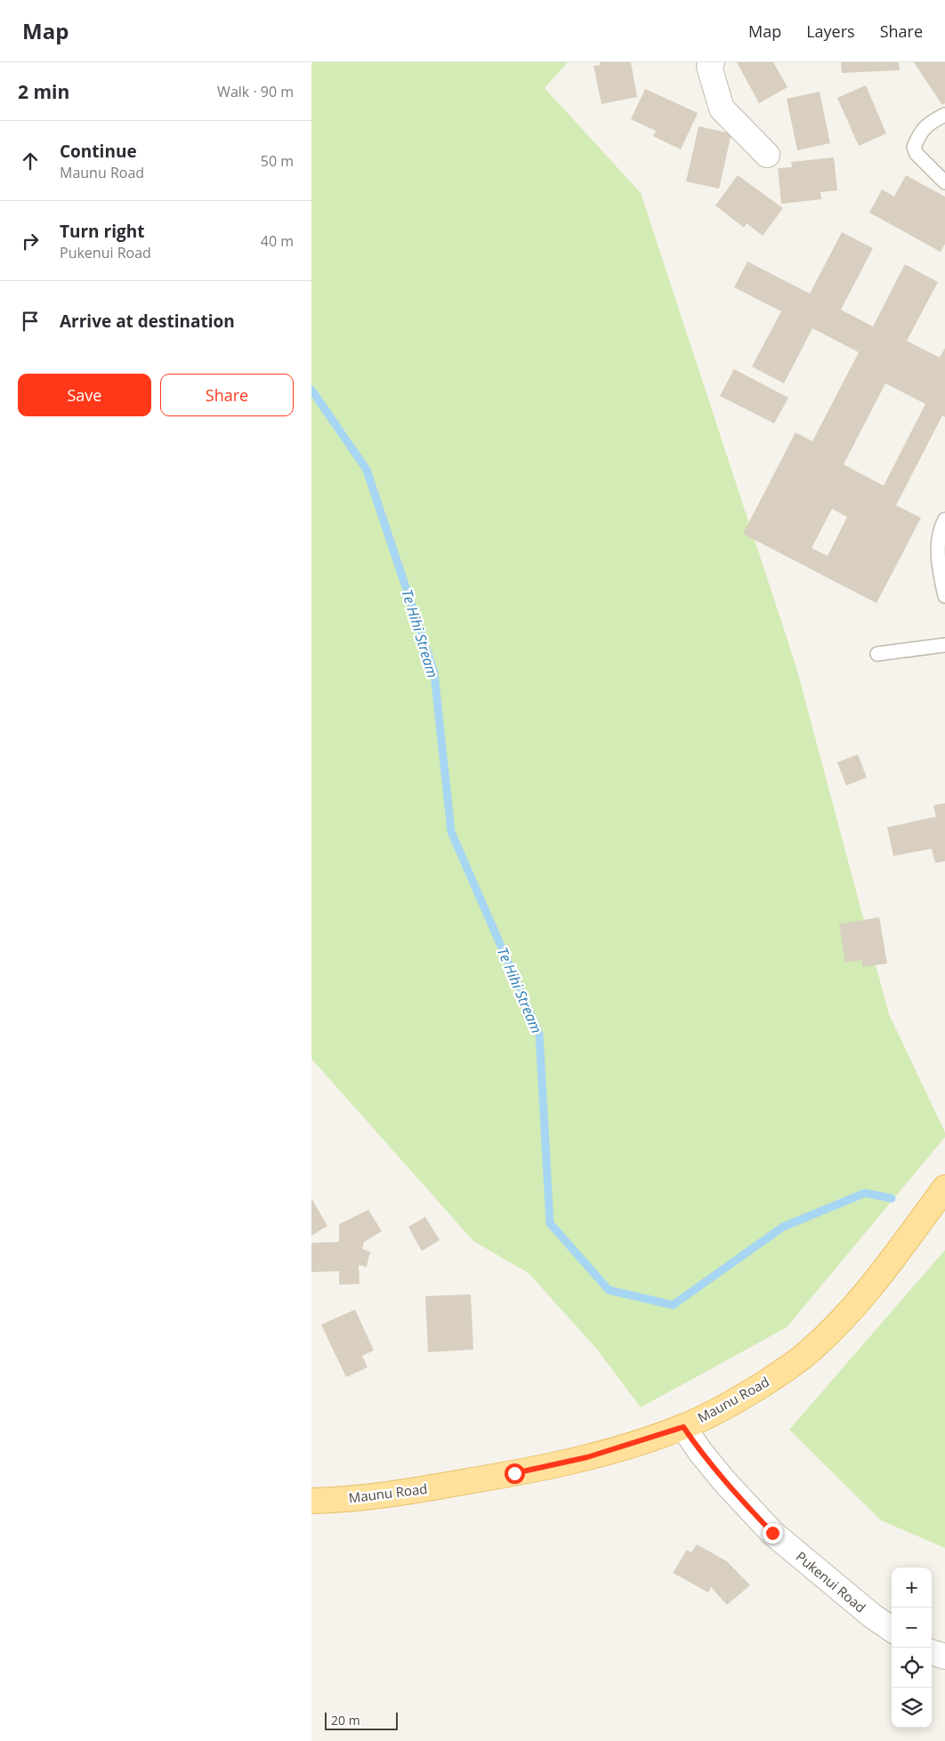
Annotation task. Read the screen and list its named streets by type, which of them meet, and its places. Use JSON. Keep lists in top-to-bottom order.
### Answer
{
  "streets": {
    "main road": ["Maunu Road"],
    "street": ["Pukenui Road"]
  },
  "crossings": [
    ["Maunu Road", "Pukenui Road"]
  ],
  "water": ["Te Hihi Stream"],
  "scale_bar": "20 m",
  "page": {
    "header": "Map",
    "nav": ["Map", "Layers", "Share"],
    "heading": ["2 min", "Walk · 90 m"],
    "list": [
      ["Continue", "Maunu Road", "50 m"],
      ["Turn right", "Pukenui Road", "40 m"],
      "Arrive at destination"
    ],
    "buttons": ["Save", "Share"],
    "map_buttons": ["+", "−"],
    "scale": "20 m"
  }
}
